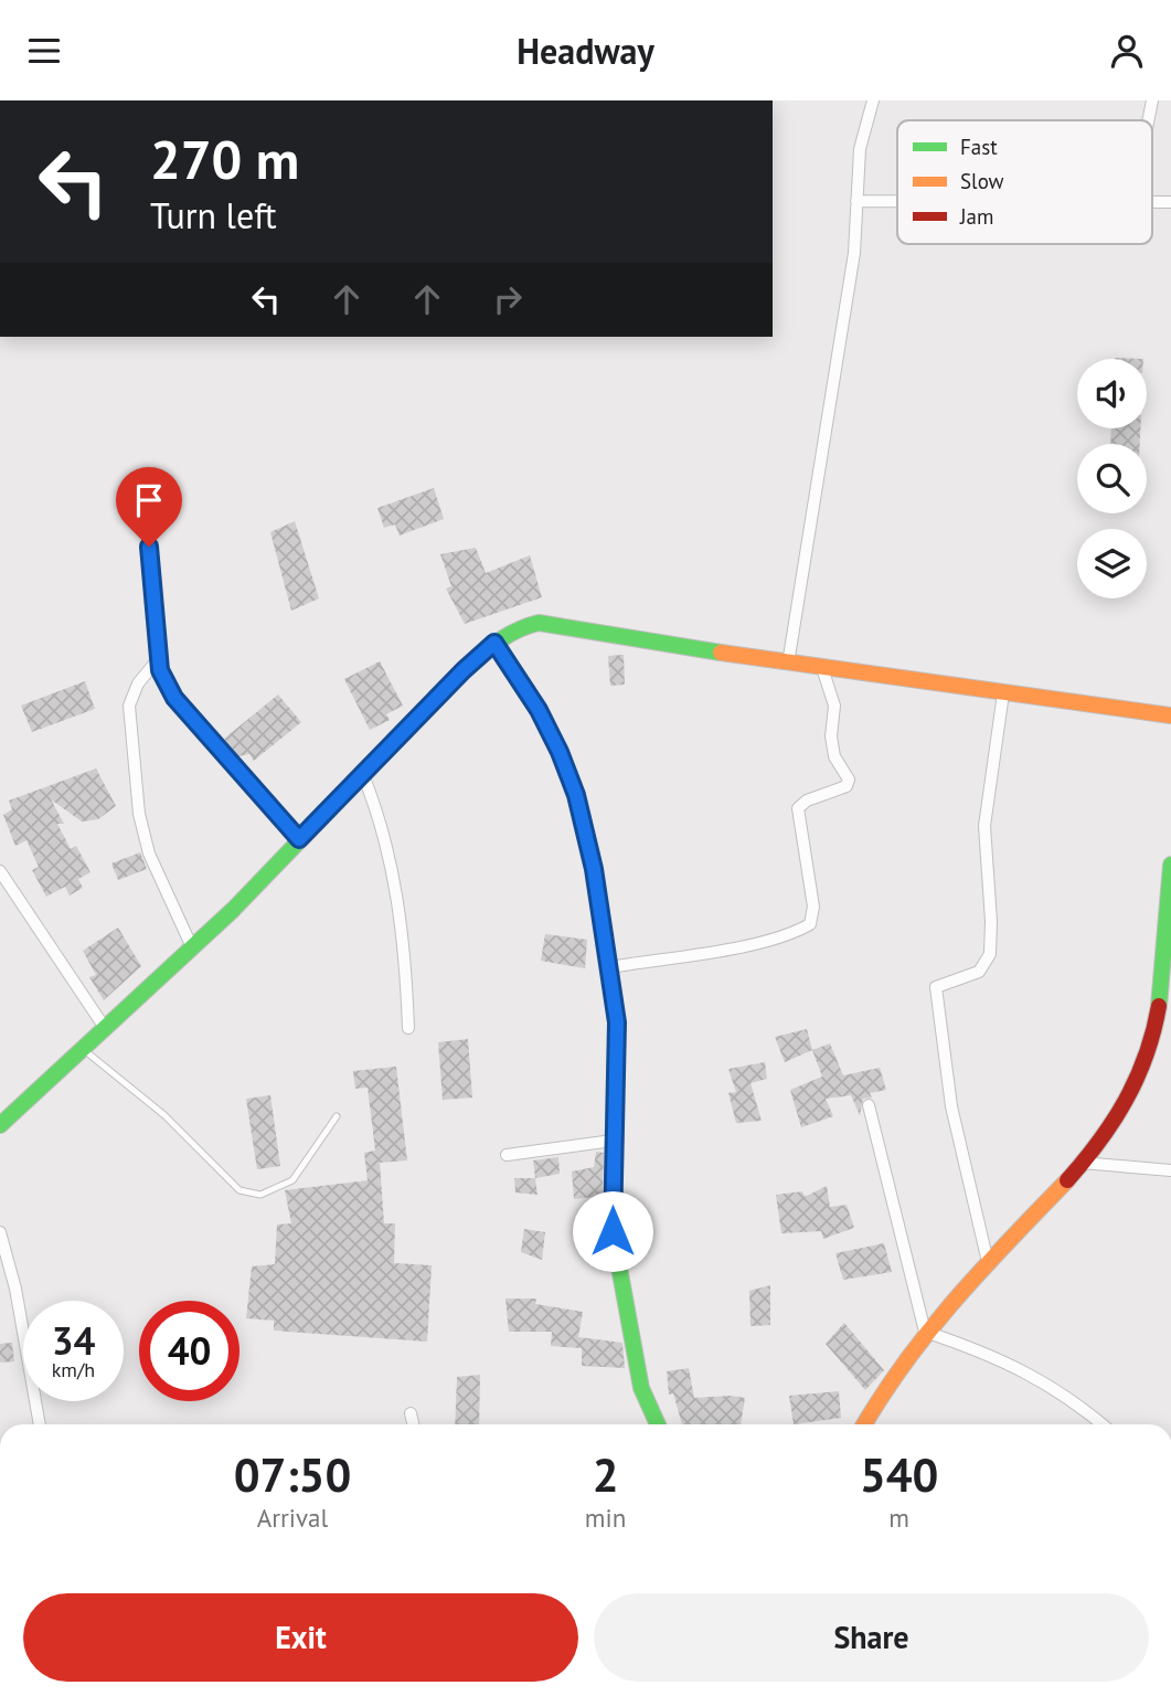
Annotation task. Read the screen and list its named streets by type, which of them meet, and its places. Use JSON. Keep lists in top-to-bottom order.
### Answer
{
  "legend": ["Fast", "Slow", "Jam"],
  "page": {
    "header": "Headway",
    "turn": ["270 m", "Turn left"],
    "speed": "34 km/h",
    "limit": "40",
    "eta": [
      "07:50",
      "Arrival",
      "2",
      "min",
      "540",
      "m"
    ],
    "buttons": ["Exit", "Share"]
  }
}
